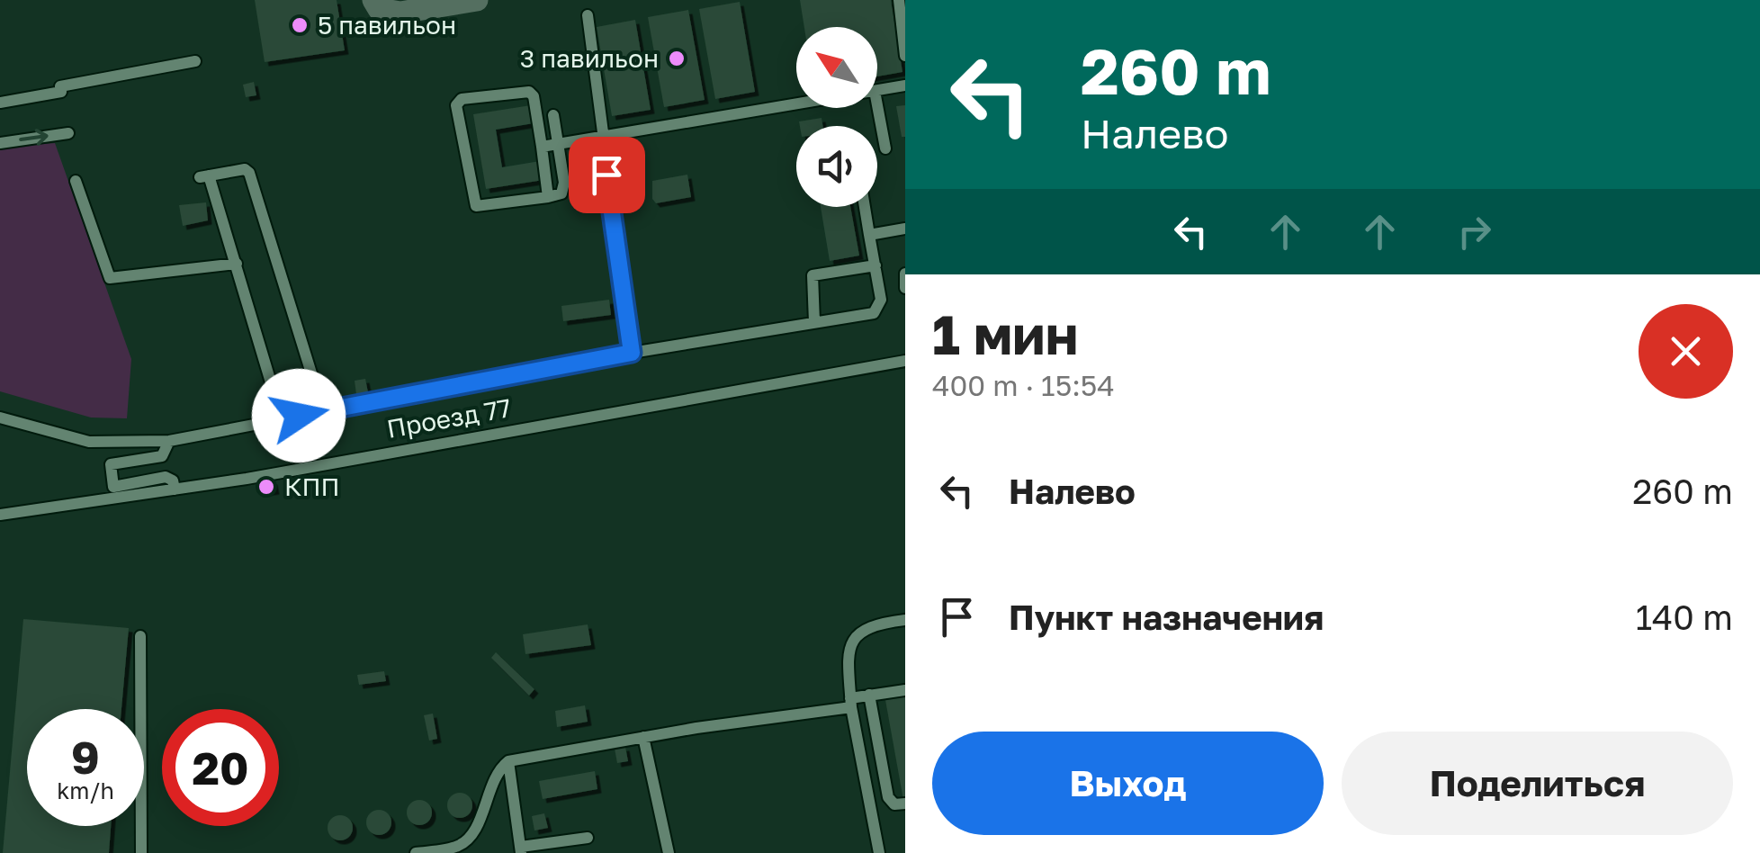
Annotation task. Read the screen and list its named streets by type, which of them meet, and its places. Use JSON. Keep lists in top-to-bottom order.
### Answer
{
  "streets": {
    "street": ["Проезд 77"]
  },
  "places": ["5 павильон", "3 павильон", "КПП"],
  "north": "top left",
  "page": {
    "turn": ["260 m", "Налево"],
    "heading": ["1 мин", "400 m · 15:54"],
    "list": [
      {
        "name": "Налево",
        "value": "260 m"
      },
      {
        "name": "Пункт назначения",
        "value": "140 m"
      }
    ],
    "speed": "9 km/h",
    "limit": "20",
    "buttons": ["Выход", "Поделиться"]
  }
}
